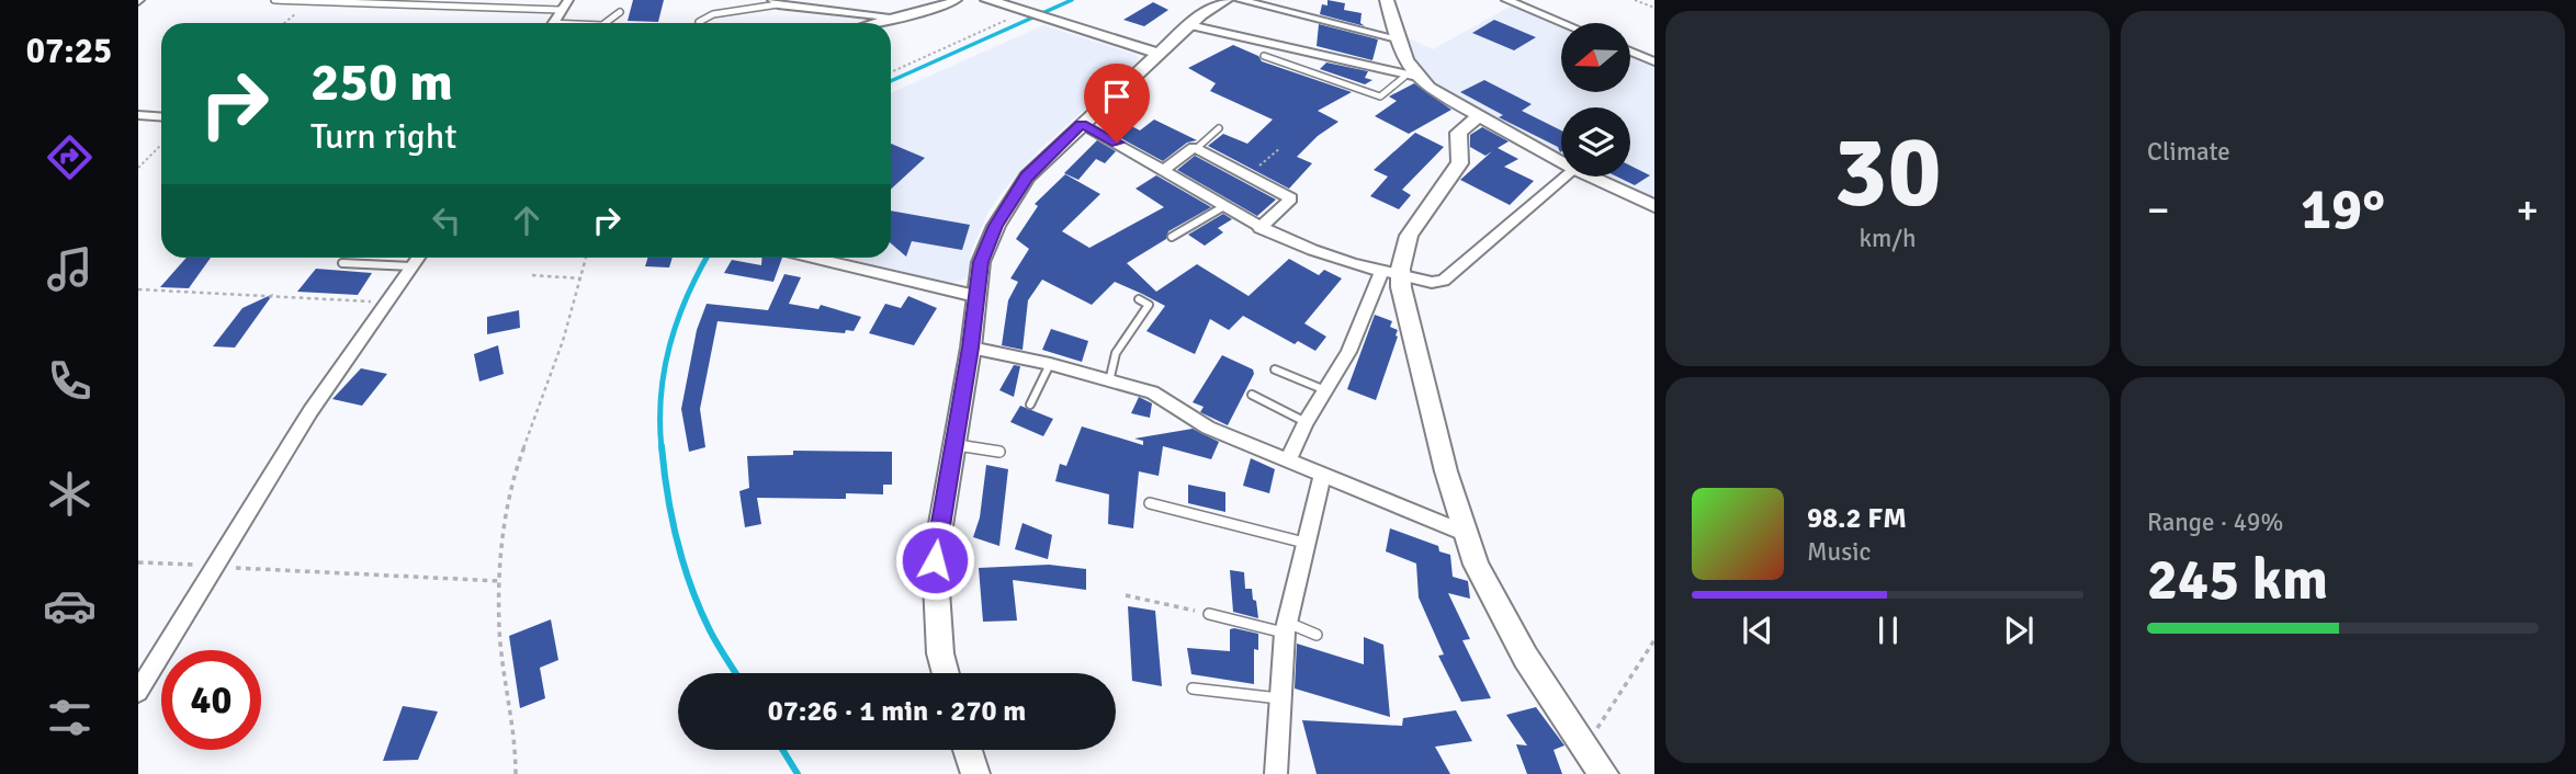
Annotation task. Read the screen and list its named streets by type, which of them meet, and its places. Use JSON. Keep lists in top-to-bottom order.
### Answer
{
  "north": "left",
  "page": {
    "tabs": "07:25",
    "tile": [
      ["30", "km/h"],
      "Climate",
      ["Range · 49%", "245 km"]
    ],
    "turn": ["250 m", "Turn right"],
    "heat": ["−", "19°", "+"],
    "song": ["98.2 FM", "Music"],
    "limit": "40",
    "trip": "07:26 · 1 min · 270 m"
  }
}
